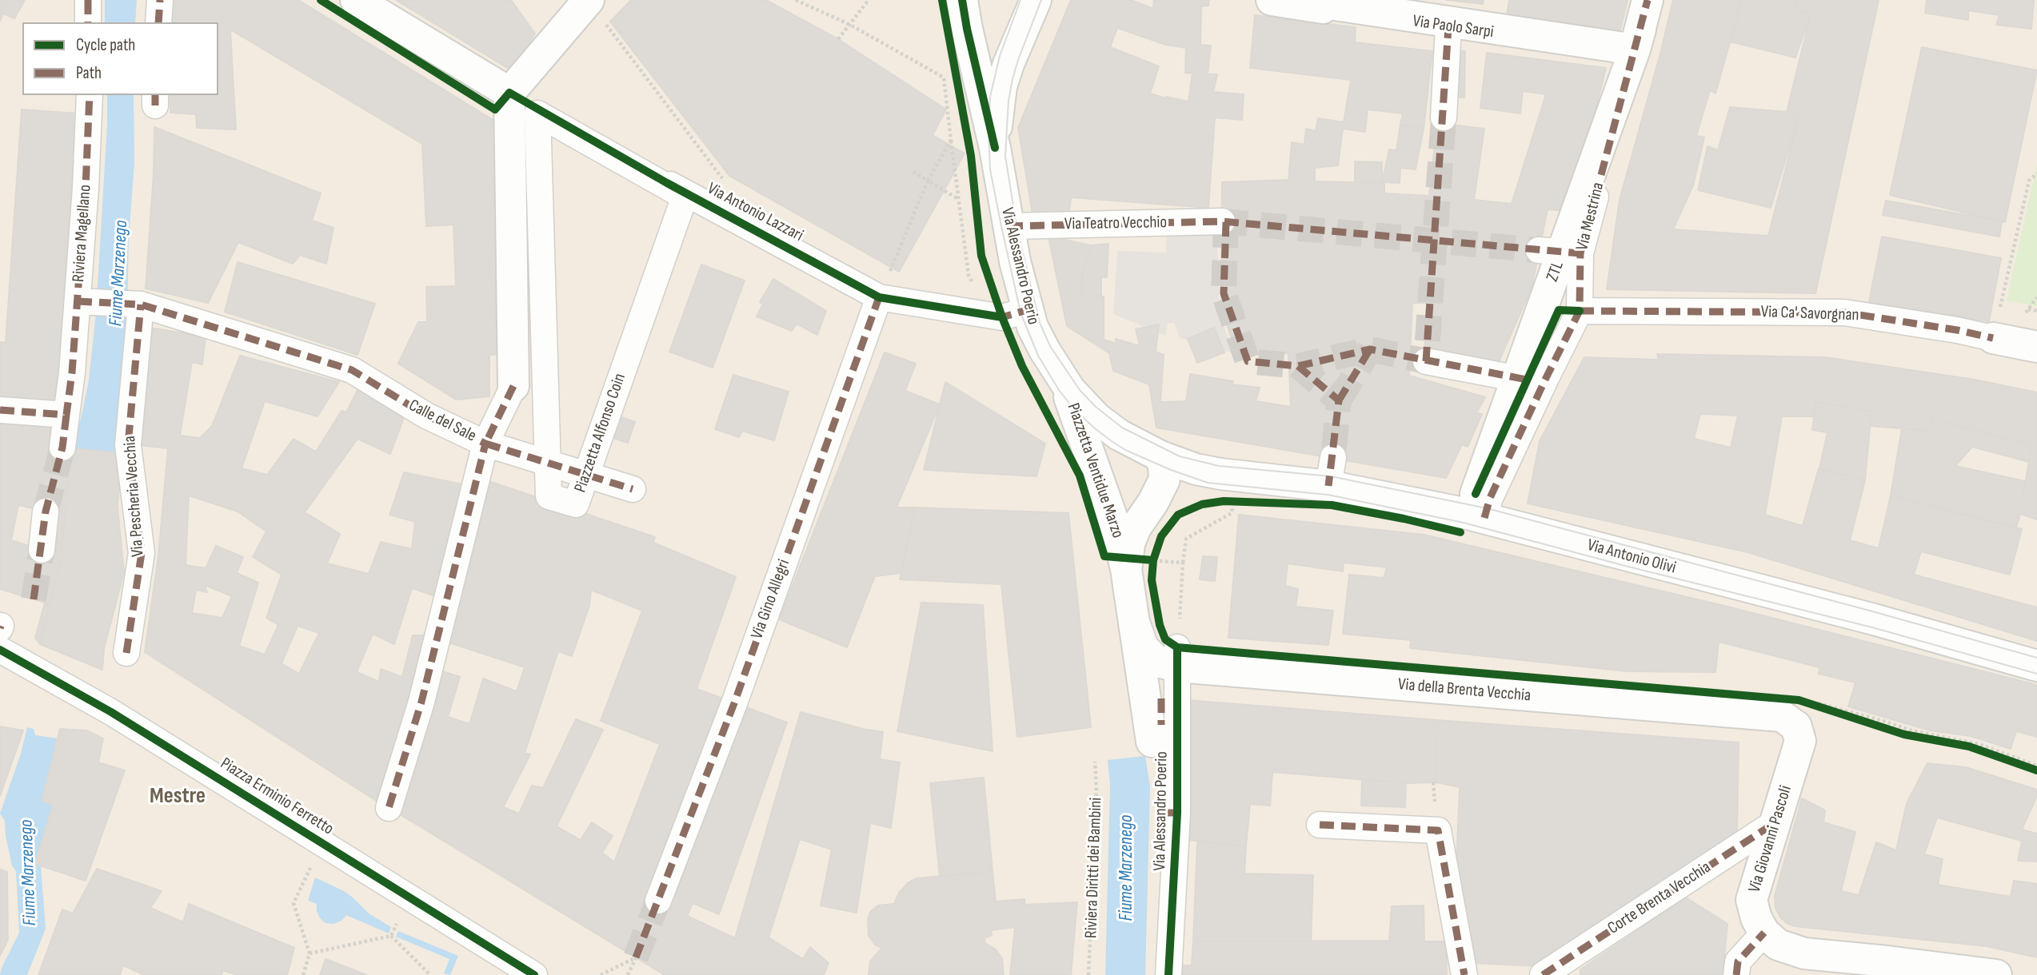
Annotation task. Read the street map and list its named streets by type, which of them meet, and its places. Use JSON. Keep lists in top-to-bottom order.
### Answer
{
  "streets": {
    "street": [
      "Via Paolo Sarpi",
      "Via Antonio Lazzari",
      "Via Mestrina",
      "Via Teatro Vecchio",
      "Riviera Magellano",
      "Via Alessandro Poerio",
      "ZTL",
      "Via Ca' Savorgnan",
      "Calle del Sale",
      "Piazzetta Alfonso Coin",
      "Piazzetta Ventidue Marzo",
      "Via Pescheria Vecchia",
      "Via Antonio Olivi",
      "Via Gino Allegri",
      "Via della Brenta Vecchia",
      "Piazza Erminio Ferretto",
      "Via Giovanni Pascoli",
      "Corte Brenta Vecchia"
    ],
    "path": ["Riviera Diritti dei Bambini"]
  },
  "crossings": [
    ["Via Paolo Sarpi", "Via Mestrina"],
    ["Via Paolo Sarpi", "ZTL"],
    ["Via Antonio Lazzari", "Via Alessandro Poerio"],
    ["Via Antonio Lazzari", "Via Gino Allegri"],
    ["Via Mestrina", "ZTL"],
    ["Via Mestrina", "Via Ca' Savorgnan"],
    ["Via Mestrina", "Via Antonio Olivi"],
    ["Via Teatro Vecchio", "Via Alessandro Poerio"],
    ["Via Alessandro Poerio", "Piazzetta Ventidue Marzo"],
    ["Via Alessandro Poerio", "Via della Brenta Vecchia"],
    ["ZTL", "Via Antonio Olivi"],
    ["Calle del Sale", "Via Pescheria Vecchia"],
    ["Piazzetta Ventidue Marzo", "Via Antonio Olivi"],
    ["Via della Brenta Vecchia", "Via Giovanni Pascoli"],
    ["Via Giovanni Pascoli", "Corte Brenta Vecchia"]
  ],
  "districts": ["Mestre"],
  "water": ["Fiume Marzenego"],
  "legend": ["Cycle path", "Path"]
}
